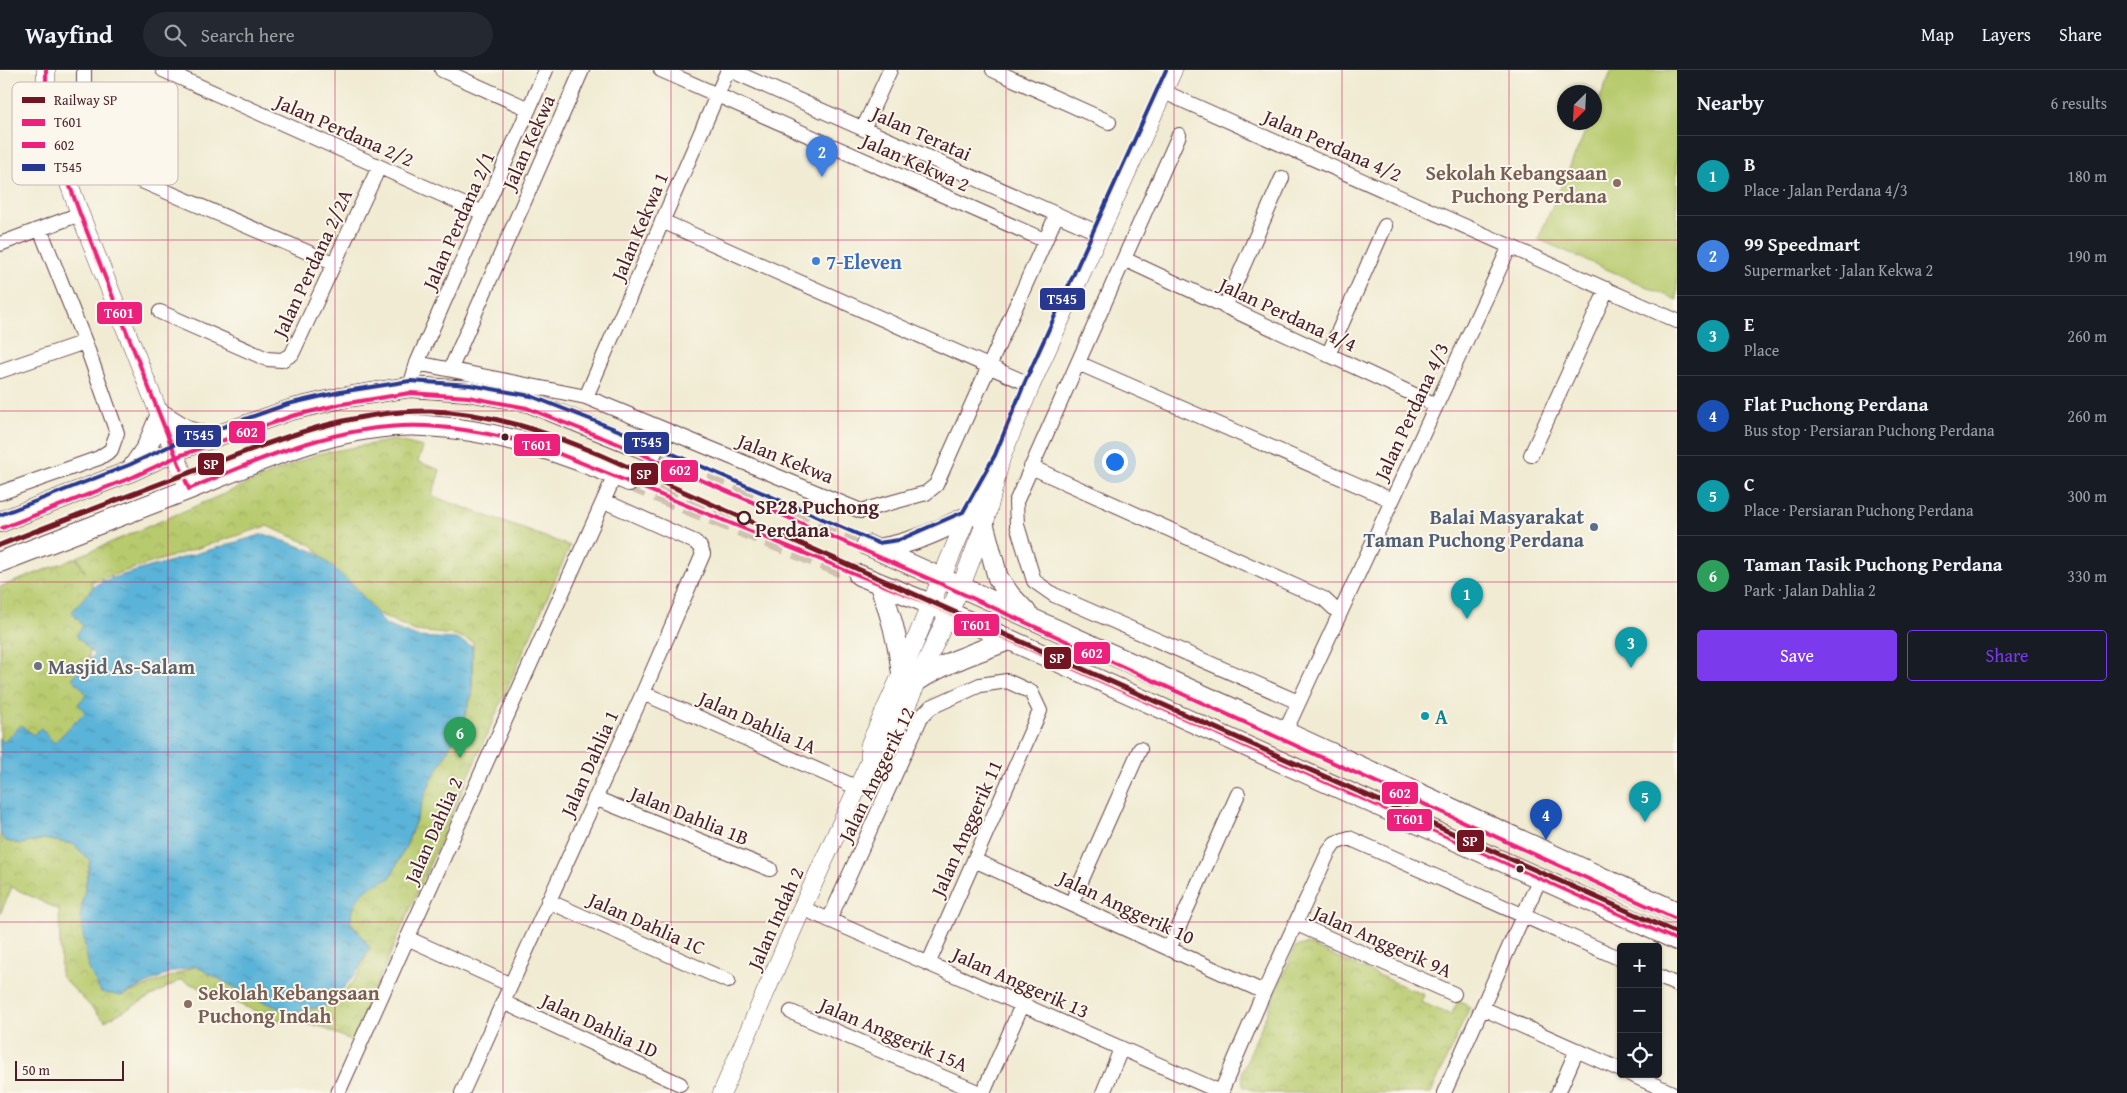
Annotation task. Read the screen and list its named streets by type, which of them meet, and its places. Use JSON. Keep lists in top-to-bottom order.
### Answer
{
  "streets": {
    "street": [
      "Jalan Perdana 2/2",
      "Jalan Teratai",
      "Jalan Kekwa",
      "Jalan Perdana 4/2",
      "Jalan Kekwa 2",
      "Jalan Perdana 2/1",
      "Jalan Kekwa 1",
      "Jalan Perdana 2/2A",
      "Jalan Perdana 4/4",
      "Jalan Perdana 4/3",
      "Jalan Dahlia 1A",
      "Jalan Dahlia 1",
      "Jalan Anggerik 12",
      "Jalan Dahlia 1B",
      "Jalan Anggerik 11",
      "Jalan Dahlia 2",
      "Jalan Anggerik 10",
      "Jalan Indah 2",
      "Jalan Dahlia 1C",
      "Jalan Anggerik 9A",
      "Jalan Anggerik 13",
      "Jalan Dahlia 1D",
      "Jalan Anggerik 15A"
    ]
  },
  "crossings": [
    ["Jalan Perdana 2/2", "Jalan Perdana 2/1"],
    ["Jalan Perdana 2/2", "Jalan Perdana 2/2A"],
    ["Jalan Teratai", "Jalan Kekwa"],
    ["Jalan Teratai", "Jalan Kekwa 1"],
    ["Jalan Kekwa", "Jalan Kekwa 2"],
    ["Jalan Kekwa", "Jalan Perdana 2/1"],
    ["Jalan Kekwa", "Jalan Kekwa 1"],
    ["Jalan Perdana 4/2", "Jalan Perdana 4/3"],
    ["Jalan Kekwa 2", "Jalan Kekwa 1"],
    ["Jalan Perdana 4/4", "Jalan Perdana 4/3"],
    ["Jalan Dahlia 1A", "Jalan Dahlia 1"],
    ["Jalan Dahlia 1A", "Jalan Indah 2"],
    ["Jalan Dahlia 1", "Jalan Dahlia 1B"],
    ["Jalan Dahlia 1", "Jalan Dahlia 2"],
    ["Jalan Dahlia 1", "Jalan Dahlia 1C"],
    ["Jalan Dahlia 1", "Jalan Dahlia 1D"],
    ["Jalan Anggerik 12", "Jalan Anggerik 11"],
    ["Jalan Anggerik 12", "Jalan Anggerik 13"],
    ["Jalan Anggerik 11", "Jalan Anggerik 10"],
    ["Jalan Anggerik 11", "Jalan Anggerik 13"],
    ["Jalan Indah 2", "Jalan Anggerik 13"]
  ],
  "places": [
    "Sekolah Kebangsaan Puchong Perdana",
    "7-Eleven",
    "SP28 Puchong Perdana",
    "Balai Masyarakat Taman Puchong Perdana",
    "Masjid As-Salam",
    "A",
    "Sekolah Kebangsaan Puchong Indah"
  ],
  "lines": [
    "transit line T601",
    "transit line T545",
    "transit line 602",
    "rail line SP"
  ],
  "legend": [
    "Railway SP",
    "T601",
    "602",
    "T545"
  ],
  "scale_bar": "50 m",
  "north": "bottom left",
  "page": {
    "header": "Wayfind",
    "search": "Search here",
    "nav": ["Map", "Layers", "Share"],
    "heading": ["Nearby", "6 results"],
    "list": [
      {
        "mark": "1",
        "name": "B",
        "note": "Place · Jalan Perdana 4/3",
        "value": "180 m"
      },
      {
        "mark": "2",
        "name": "99 Speedmart",
        "note": "Supermarket · Jalan Kekwa 2",
        "value": "190 m"
      },
      {
        "mark": "3",
        "name": "E",
        "note": "Place",
        "value": "260 m"
      },
      {
        "mark": "4",
        "name": "Flat Puchong Perdana",
        "note": "Bus stop · Persiaran Puchong Perdana",
        "value": "260 m"
      },
      {
        "mark": "5",
        "name": "C",
        "note": "Place · Persiaran Puchong Perdana",
        "value": "300 m"
      },
      {
        "mark": "6",
        "name": "Taman Tasik Puchong Perdana",
        "note": "Park · Jalan Dahlia 2",
        "value": "330 m"
      }
    ],
    "pins": [
      "2",
      "1",
      "3",
      "6",
      "5",
      "4"
    ],
    "buttons": ["Save", "Share"],
    "map_buttons": ["+", "−"],
    "scale": "50 m"
  }
}
